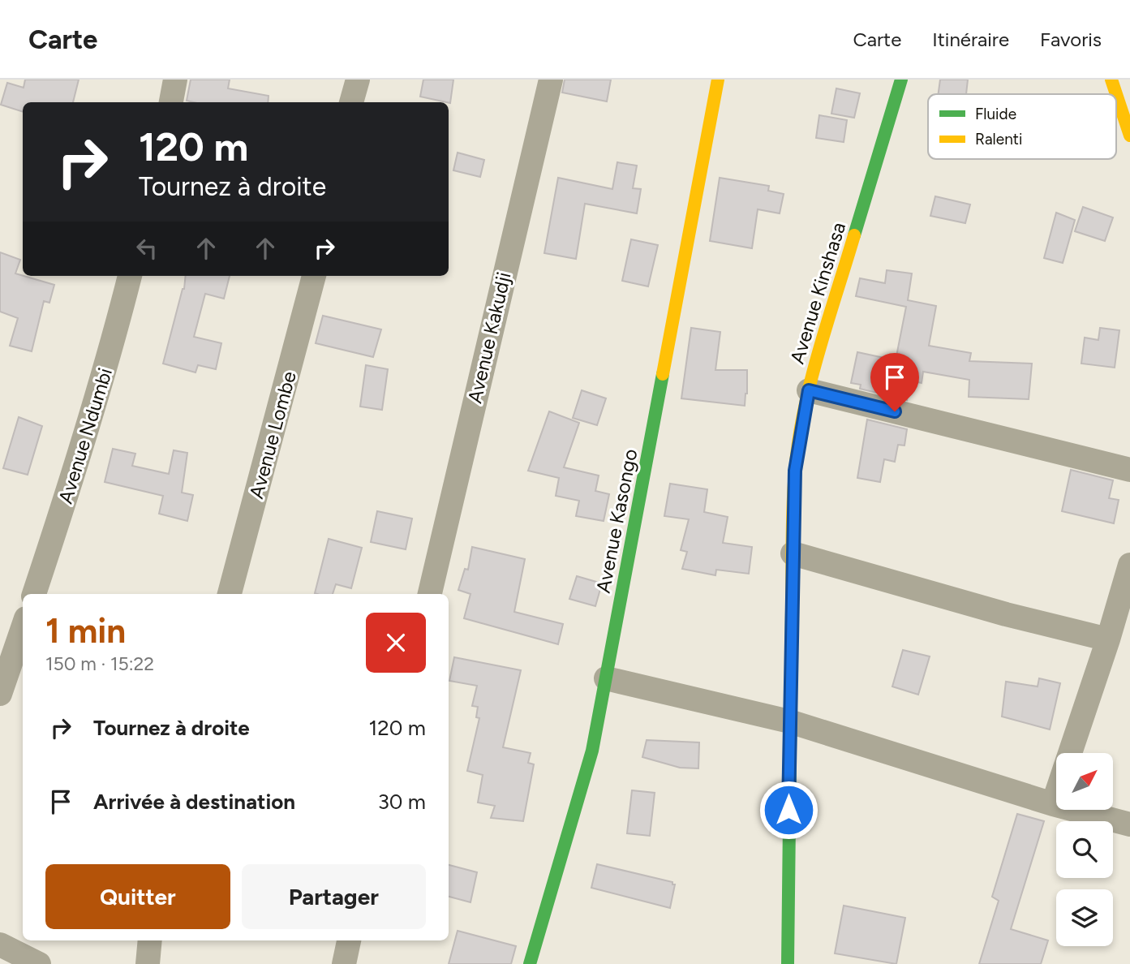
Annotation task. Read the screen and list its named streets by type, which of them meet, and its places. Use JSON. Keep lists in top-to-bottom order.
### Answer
{
  "streets": {
    "street": [
      "Avenue Kinshasa",
      "Avenue Kakudji",
      "Avenue Lombe",
      "Avenue Ndumbi",
      "Avenue Kasongo"
    ]
  },
  "legend": ["Fluide", "Ralenti"],
  "north": "top right",
  "page": {
    "header": "Carte",
    "nav": ["Carte", "Itinéraire", "Favoris"],
    "turn": ["120 m", "Tournez à droite"],
    "heading": ["1 min", "150 m · 15:22"],
    "list": [
      {
        "name": "Tournez à droite",
        "value": "120 m"
      },
      {
        "name": "Arrivée à destination",
        "value": "30 m"
      }
    ],
    "buttons": ["Quitter", "Partager"]
  }
}
